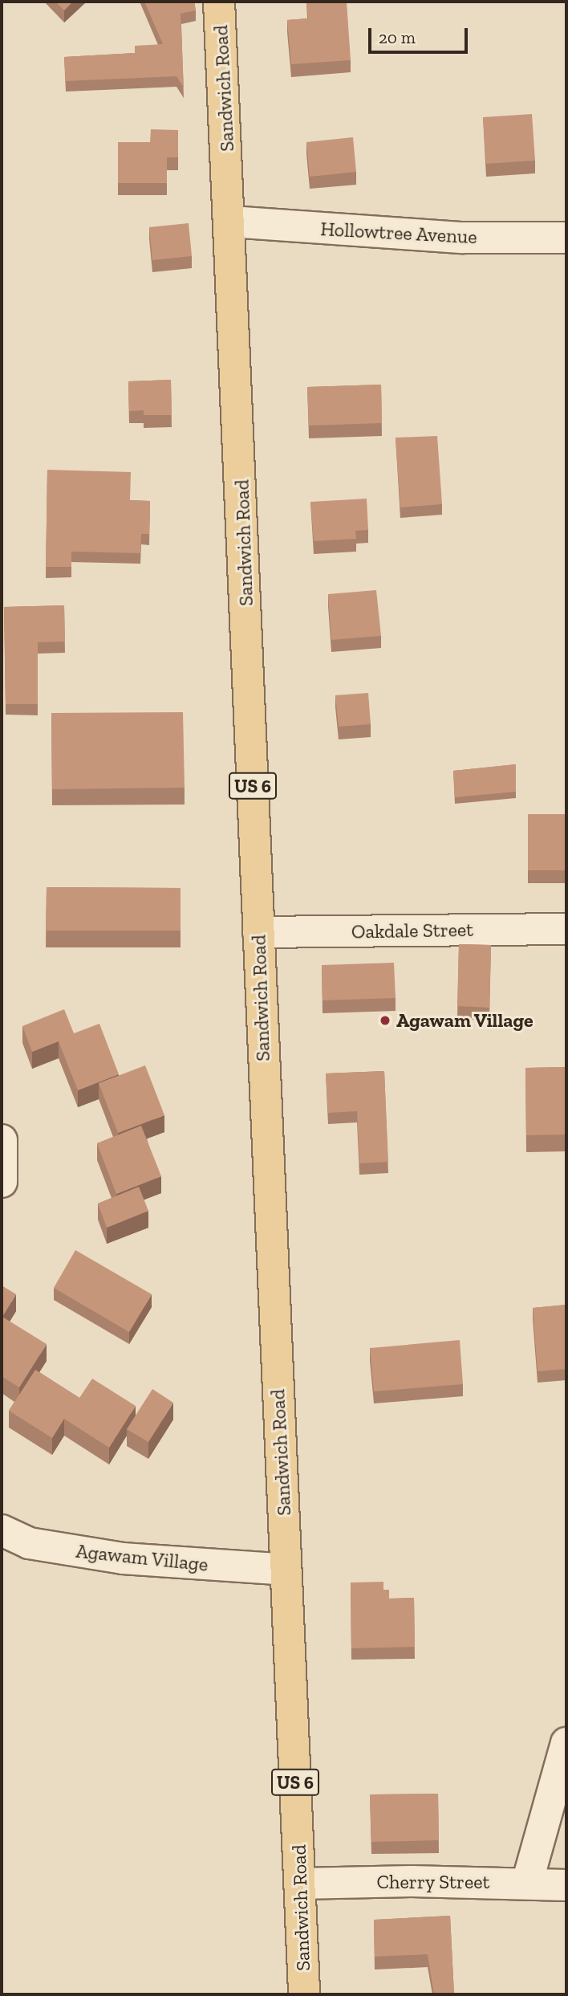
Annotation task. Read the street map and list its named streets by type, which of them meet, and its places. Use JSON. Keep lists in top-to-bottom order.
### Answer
{
  "streets": {
    "main road": ["Sandwich Road", "US 6"],
    "street": [
      "Hollowtree Avenue",
      "Oakdale Street",
      "Agawam Village",
      "Cherry Street"
    ]
  },
  "crossings": [
    ["Sandwich Road", "Hollowtree Avenue"],
    ["Sandwich Road", "Oakdale Street"],
    ["Sandwich Road", "Agawam Village"],
    ["Sandwich Road", "Cherry Street"]
  ],
  "places": ["Agawam Village"],
  "scale_bar": "20 m"
}
